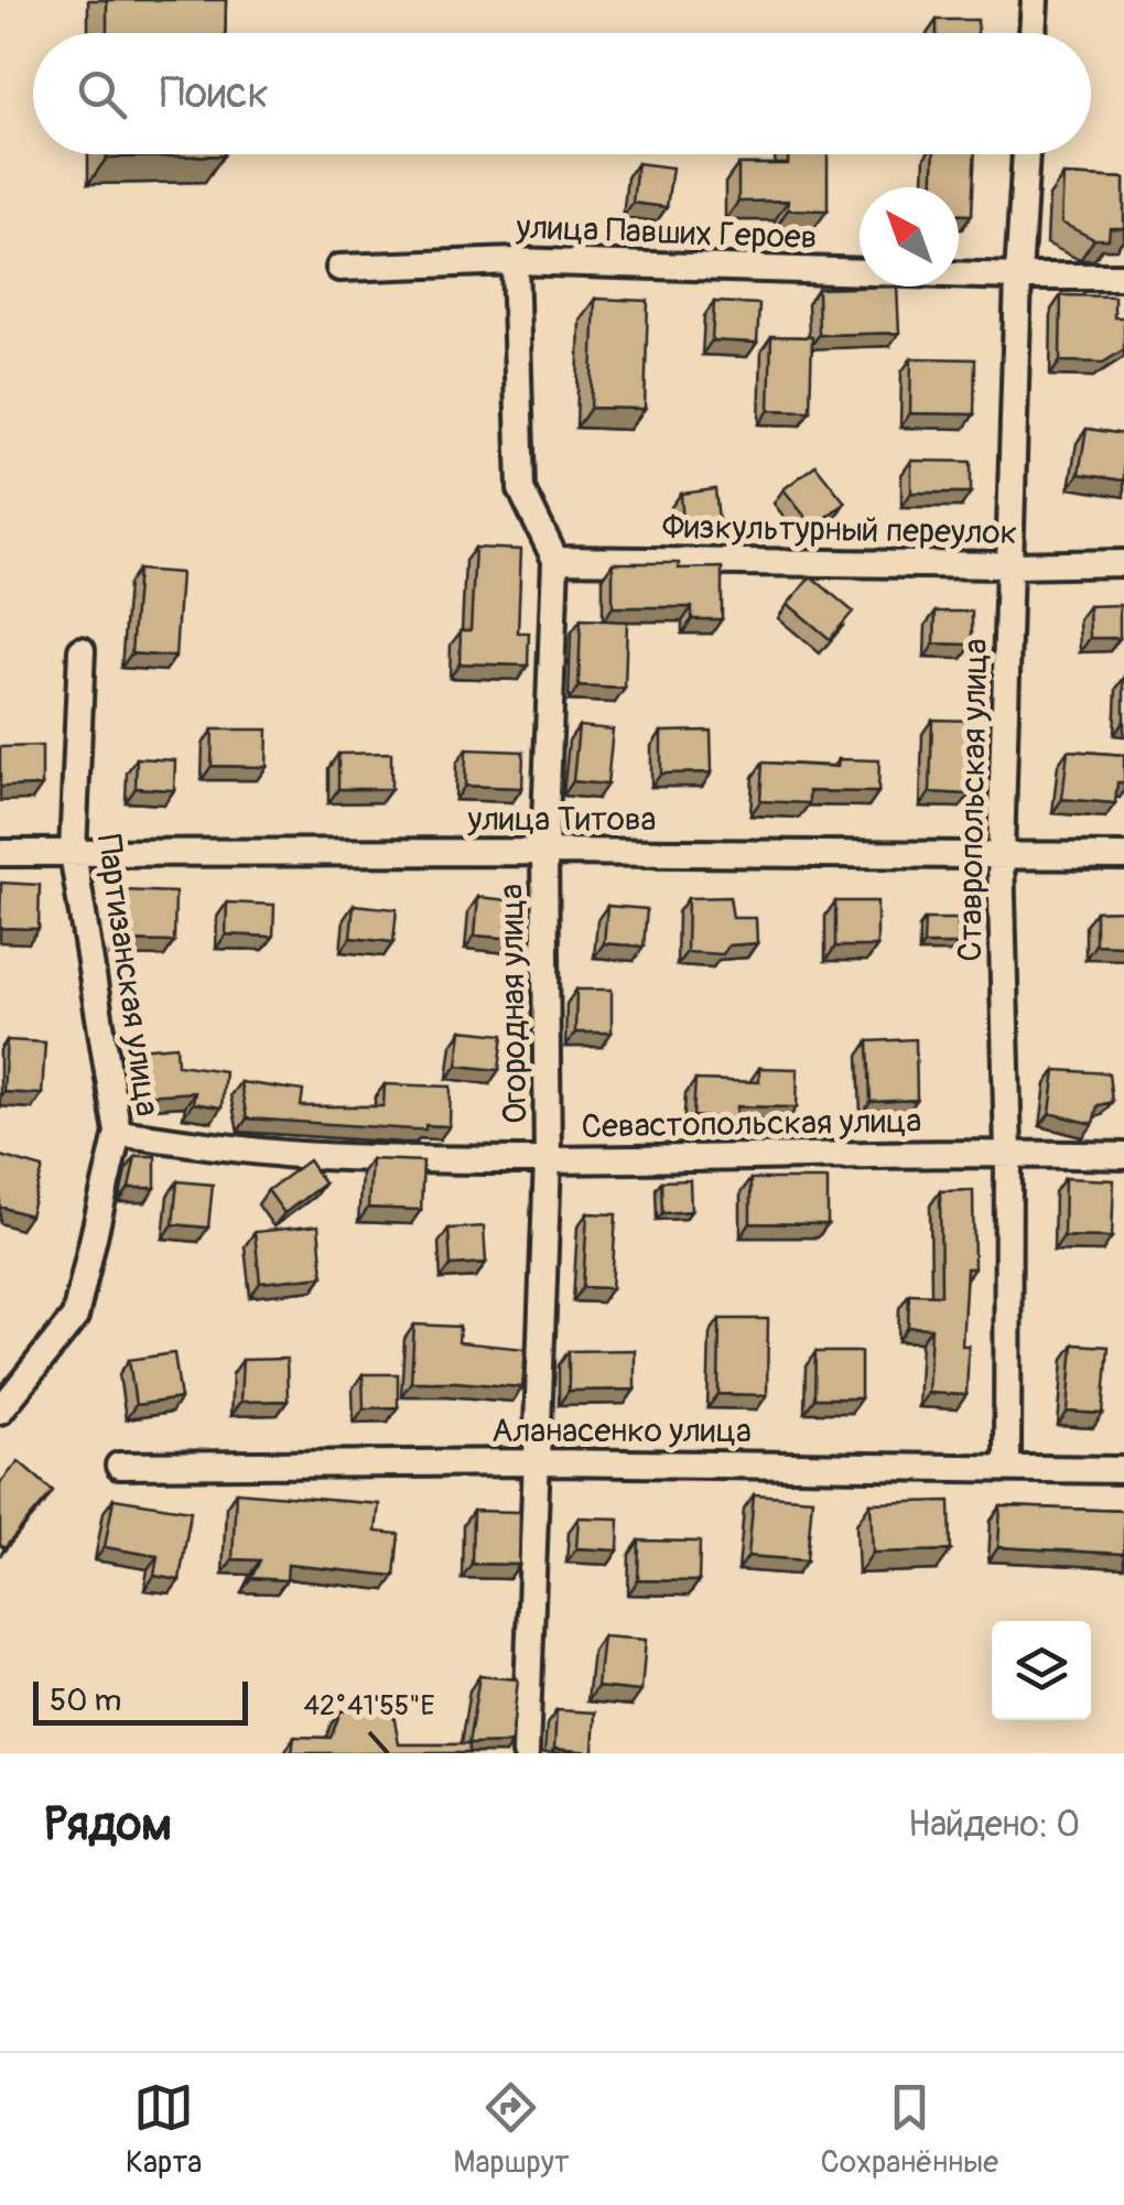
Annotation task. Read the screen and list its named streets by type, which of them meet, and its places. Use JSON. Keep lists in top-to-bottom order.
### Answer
{
  "streets": {
    "street": [
      "улица Павших Героев",
      "Физкультурный переулок",
      "Ставропольская улица",
      "улица Титова",
      "Партизанская улица",
      "Огородная улица",
      "Севастопольская улица",
      "Аланасенко улица"
    ]
  },
  "crossings": [
    ["улица Павших Героев", "Ставропольская улица"],
    ["улица Павших Героев", "Огородная улица"],
    ["Физкультурный переулок", "Ставропольская улица"],
    ["Физкультурный переулок", "Огородная улица"],
    ["Ставропольская улица", "улица Титова"],
    ["Ставропольская улица", "Севастопольская улица"],
    ["Ставропольская улица", "Аланасенко улица"],
    ["улица Титова", "Партизанская улица"],
    ["улица Титова", "Огородная улица"],
    ["Партизанская улица", "Севастопольская улица"],
    ["Огородная улица", "Севастопольская улица"],
    ["Огородная улица", "Аланасенко улица"]
  ],
  "scale_bar": "50 m",
  "north": "top left",
  "page": {
    "search": "Поиск",
    "scale": "50 m",
    "heading": ["Рядом", "Найдено: 0"],
    "nav": ["Карта", "Маршрут", "Сохранённые"]
  },
  "coordinates": ["42°41'55\"E"]
}
